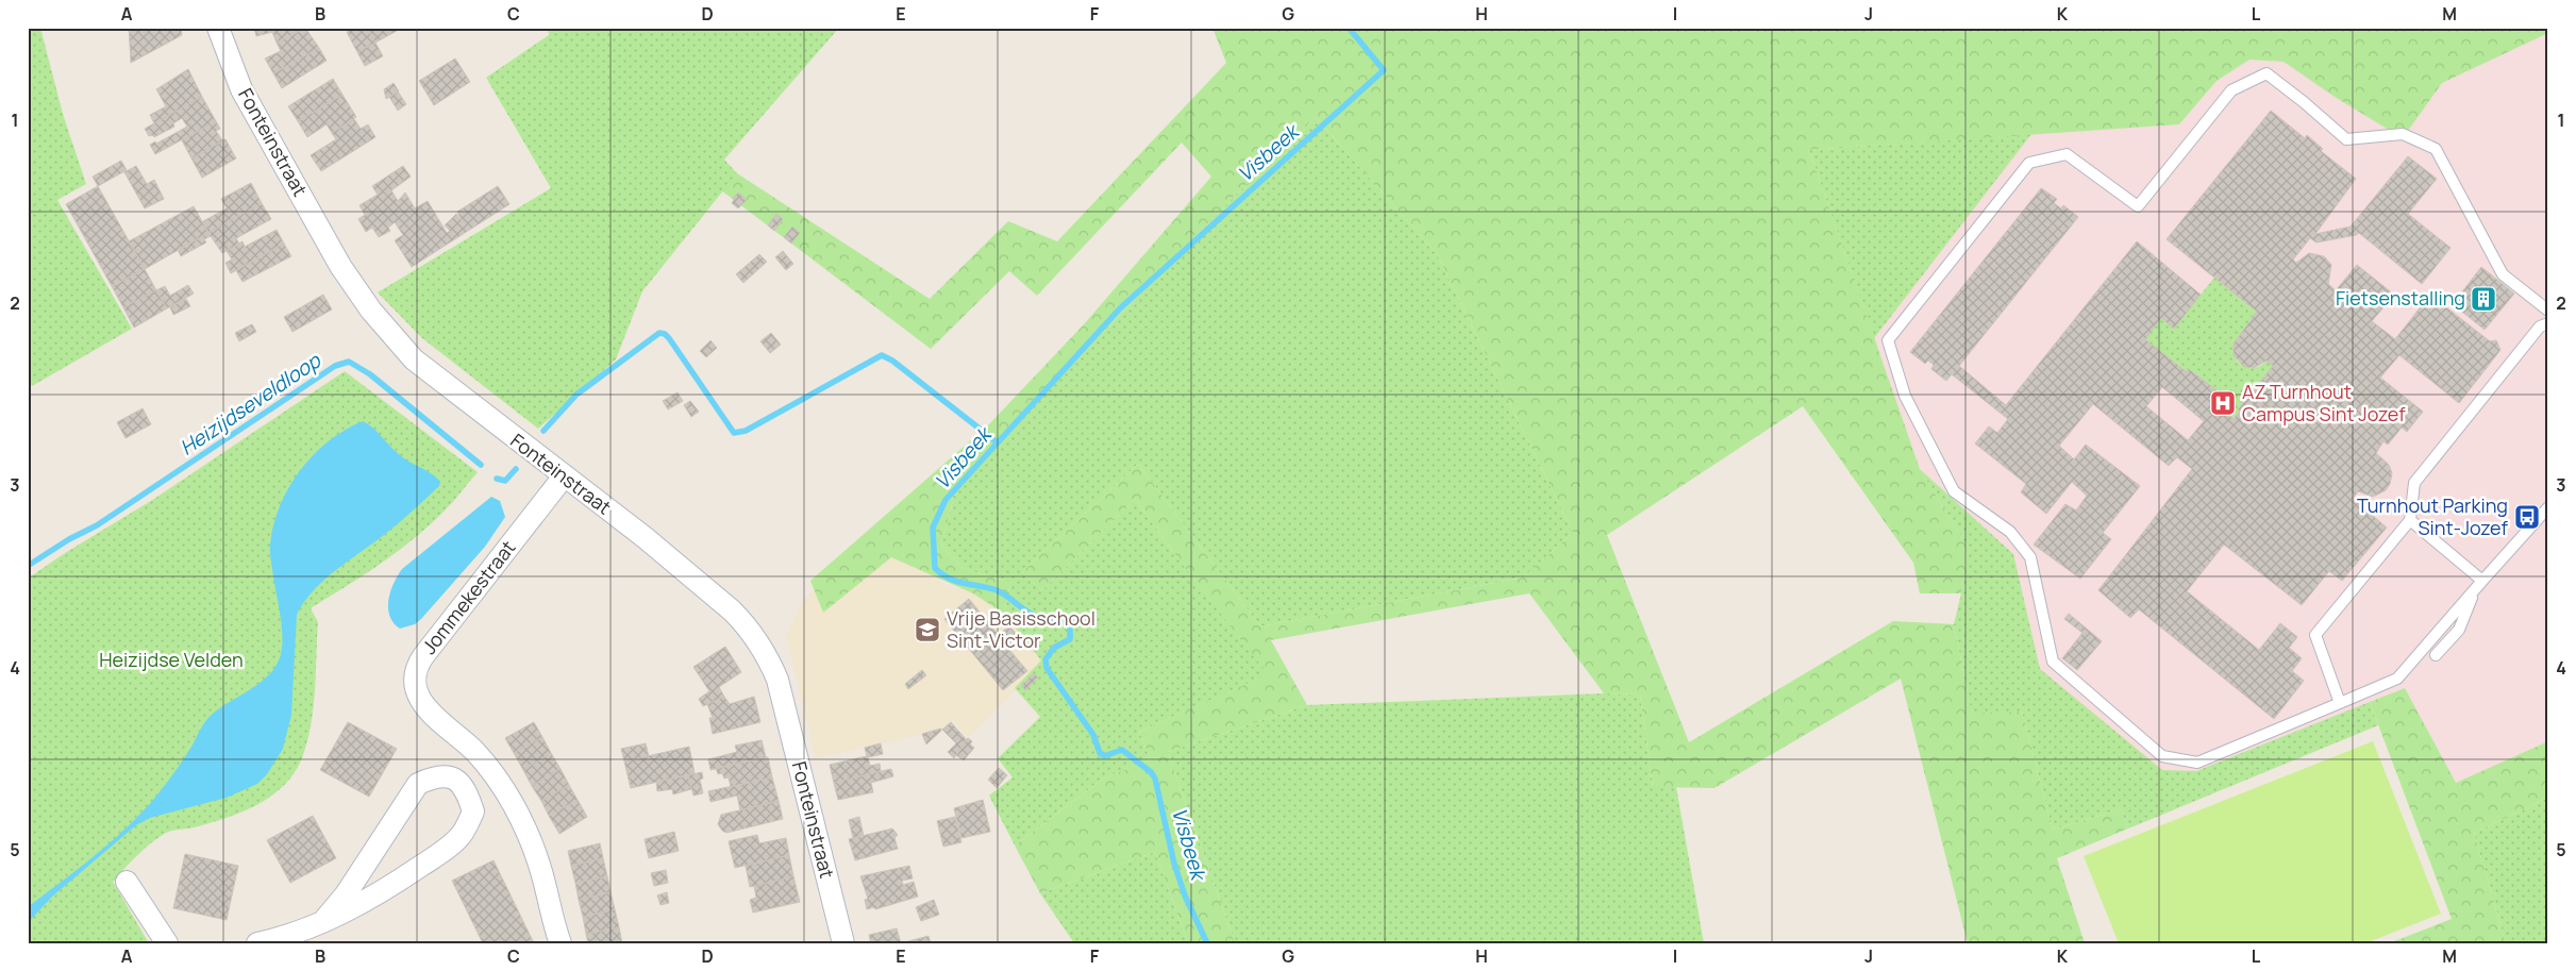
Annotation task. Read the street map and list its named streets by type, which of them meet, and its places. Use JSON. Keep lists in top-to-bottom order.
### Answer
{
  "streets": {
    "street": ["Fonteinstraat", "Jommekestraat"]
  },
  "crossings": [
    ["Fonteinstraat", "Jommekestraat"]
  ],
  "water": ["Visbeek", "Heizijdseveldloop"],
  "parks": ["Heizijdse Velden"],
  "places": {
    "building": ["Fietsenstalling"],
    "hospital": ["AZ Turnhout Campus Sint Jozef"],
    "bus stop": ["Turnhout Parking Sint-Jozef"],
    "school or university": ["Vrije Basisschool Sint-Victor"]
  },
  "grid": {
    "columns": [
      "A",
      "B",
      "C",
      "D",
      "E",
      "F",
      "G",
      "H",
      "I",
      "J",
      "K",
      "L",
      "M"
    ],
    "rows": [
      "1",
      "2",
      "3",
      "4",
      "5"
    ]
  }
}
